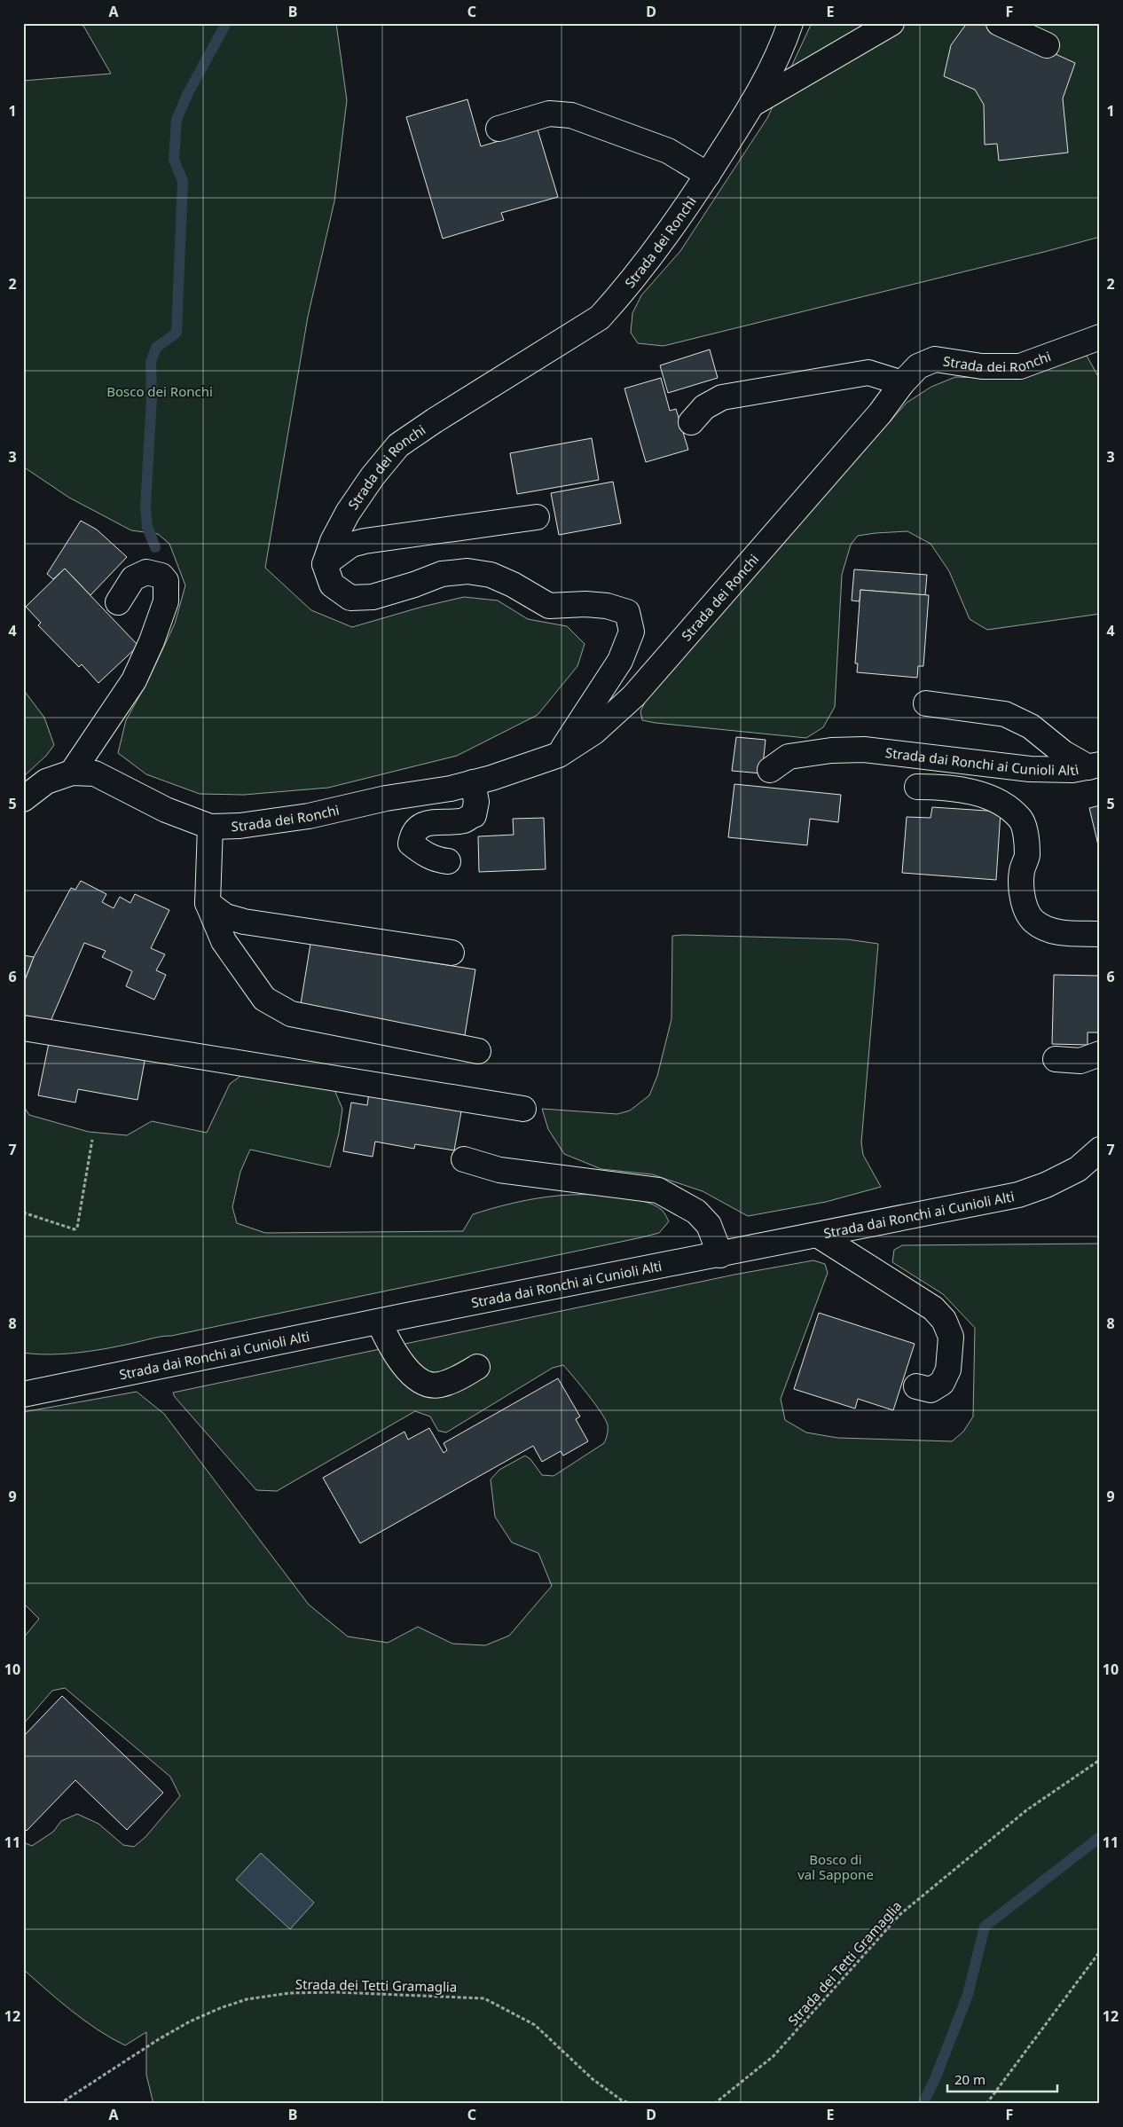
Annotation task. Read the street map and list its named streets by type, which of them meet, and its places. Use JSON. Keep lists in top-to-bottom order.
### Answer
{
  "streets": {
    "street": ["Strada dei Ronchi", "Strada dai Ronchi ai Cunioli Alti"],
    "path": ["Strada dei Tetti Gramaglia"]
  },
  "parks": ["Bosco dei Ronchi", "Bosco di val Sappone"],
  "scale_bar": "20 m",
  "grid": {
    "columns": [
      "A",
      "B",
      "C",
      "D",
      "E",
      "F"
    ],
    "rows": [
      "1",
      "2",
      "3",
      "4",
      "5",
      "6",
      "7",
      "8",
      "9",
      "10",
      "11",
      "12"
    ]
  }
}
